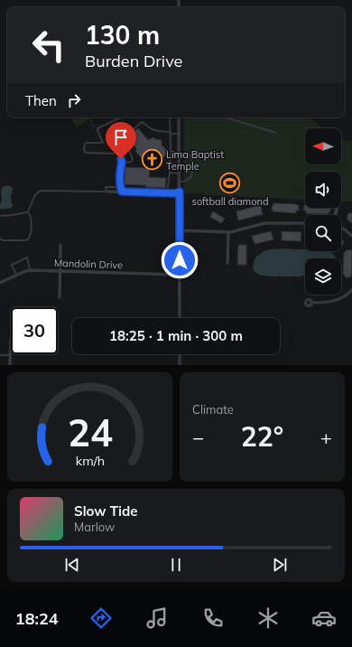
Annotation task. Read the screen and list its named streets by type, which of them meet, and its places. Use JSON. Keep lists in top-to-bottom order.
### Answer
{
  "streets": {
    "street": ["Mandolin Drive"]
  },
  "places": {
    "church": ["Lima Baptist Temple"],
    "sports": ["softball diamond"]
  },
  "north": "left",
  "page": {
    "turn": ["130 m", "Burden Drive"],
    "then": "Then",
    "limit": "30",
    "trip": "18:25 · 1 min · 300 m",
    "tile": "Climate",
    "heat": ["−", "22°", "+"],
    "song": ["Slow Tide", "Marlow"],
    "tabs": "18:24",
    "gauge": ["24", "km/h"]
  }
}
